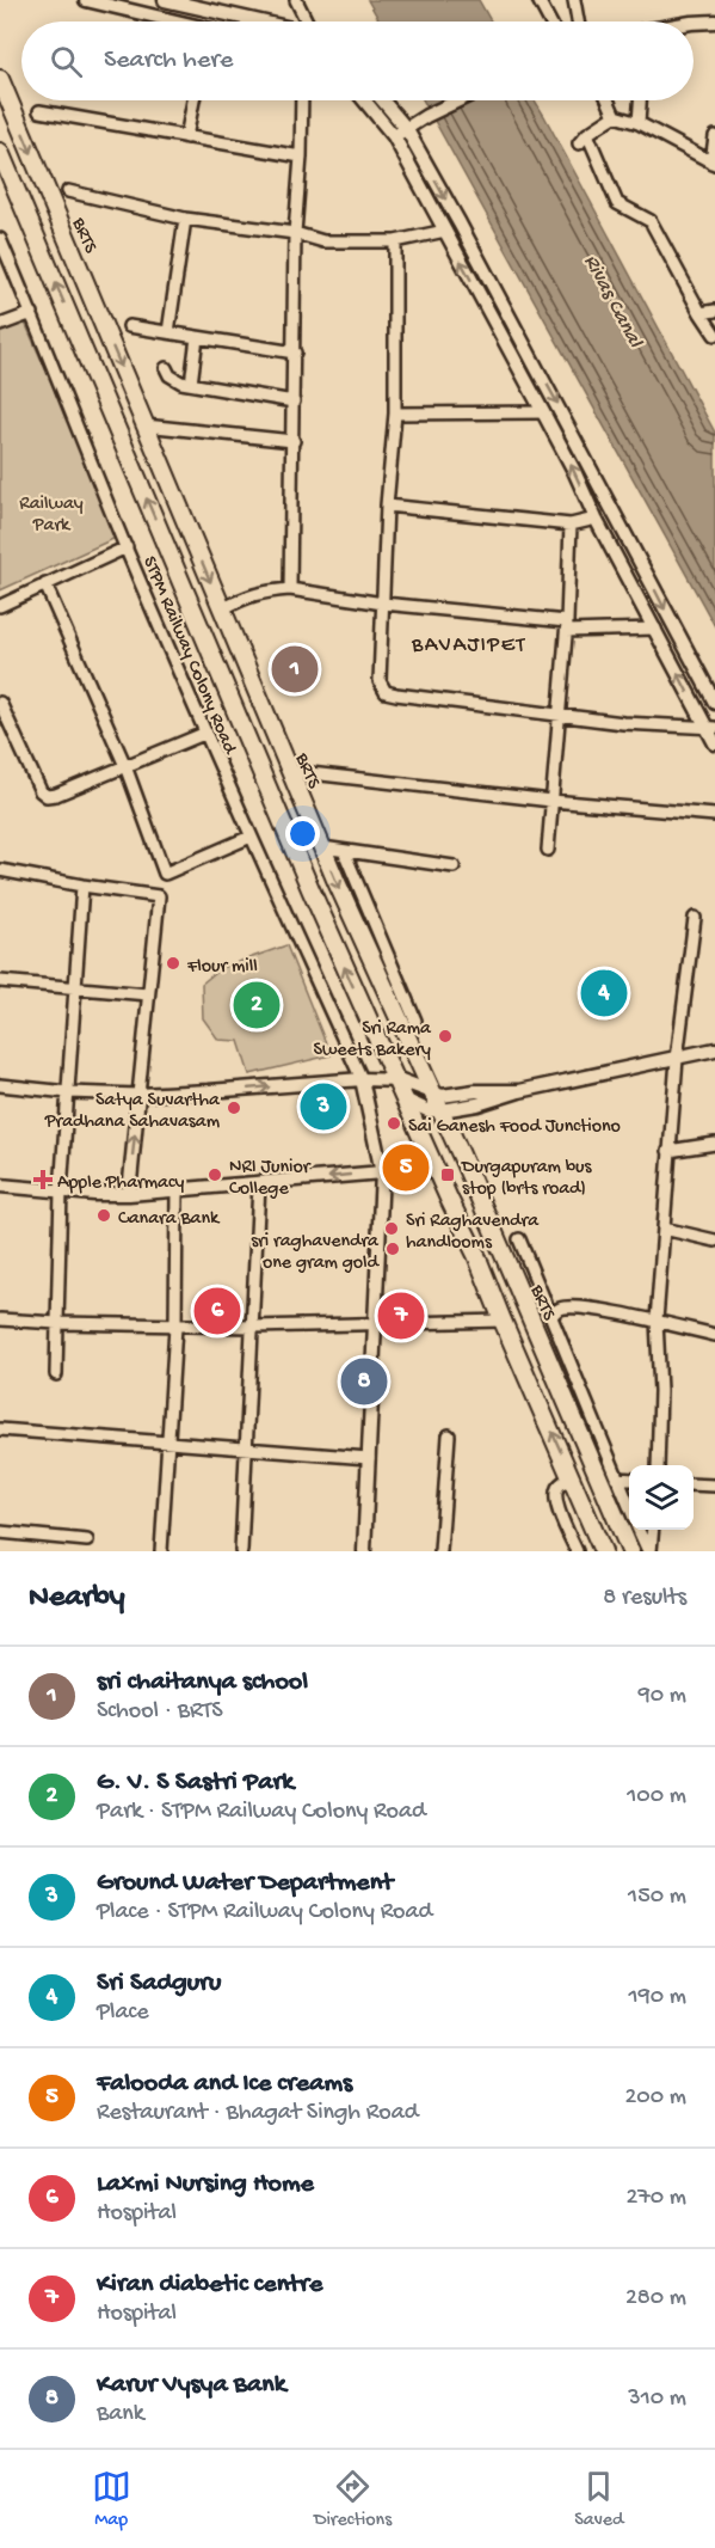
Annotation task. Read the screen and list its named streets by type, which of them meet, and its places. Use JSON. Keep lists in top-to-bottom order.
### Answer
{
  "streets": {
    "main road": ["BRTS"],
    "street": ["STPM Railway Colony Road"]
  },
  "districts": ["BAVAJIPET"],
  "water": ["Rivas Canal"],
  "parks": ["Railway Park"],
  "places": {
    "other": [
      "Flour mill",
      "Sri Rama Sweets Bakery",
      "Satya Suvartha Pradhana Sahavasam",
      "Sai Ganesh Food Junctiono",
      "NRI Junior College",
      "Canara Bank",
      "Sri Raghavendra handlooms",
      "sri raghavendra one gram gold"
    ],
    "transit": ["Durgapuram bus stop (brts road)"],
    "health": ["Apple Pharmacy"]
  },
  "page": {
    "search": "Search here",
    "pins": [
      "1",
      "4",
      "2",
      "3",
      "5",
      "6",
      "7",
      "8"
    ],
    "heading": ["Nearby", "8 results"],
    "list": [
      {
        "mark": "1",
        "name": "sri chaitanya school",
        "note": "School · BRTS",
        "value": "90 m"
      },
      {
        "mark": "2",
        "name": "G. V. S Sastri Park",
        "note": "Park · STPM Railway Colony Road",
        "value": "100 m"
      },
      {
        "mark": "3",
        "name": "Ground Water Department",
        "note": "Place · STPM Railway Colony Road",
        "value": "150 m"
      },
      {
        "mark": "4",
        "name": "Sri Sadguru",
        "note": "Place",
        "value": "190 m"
      },
      {
        "mark": "5",
        "name": "Falooda and Ice creams",
        "note": "Restaurant · Bhagat Singh Road",
        "value": "200 m"
      },
      {
        "mark": "6",
        "name": "Laxmi Nursing Home",
        "note": "Hospital",
        "value": "270 m"
      },
      {
        "mark": "7",
        "name": "Kiran diabetic centre",
        "note": "Hospital",
        "value": "280 m"
      },
      {
        "mark": "8",
        "name": "Karur Vysya Bank",
        "note": "Bank",
        "value": "310 m"
      }
    ],
    "nav": ["Map", "Directions", "Saved"]
  }
}
